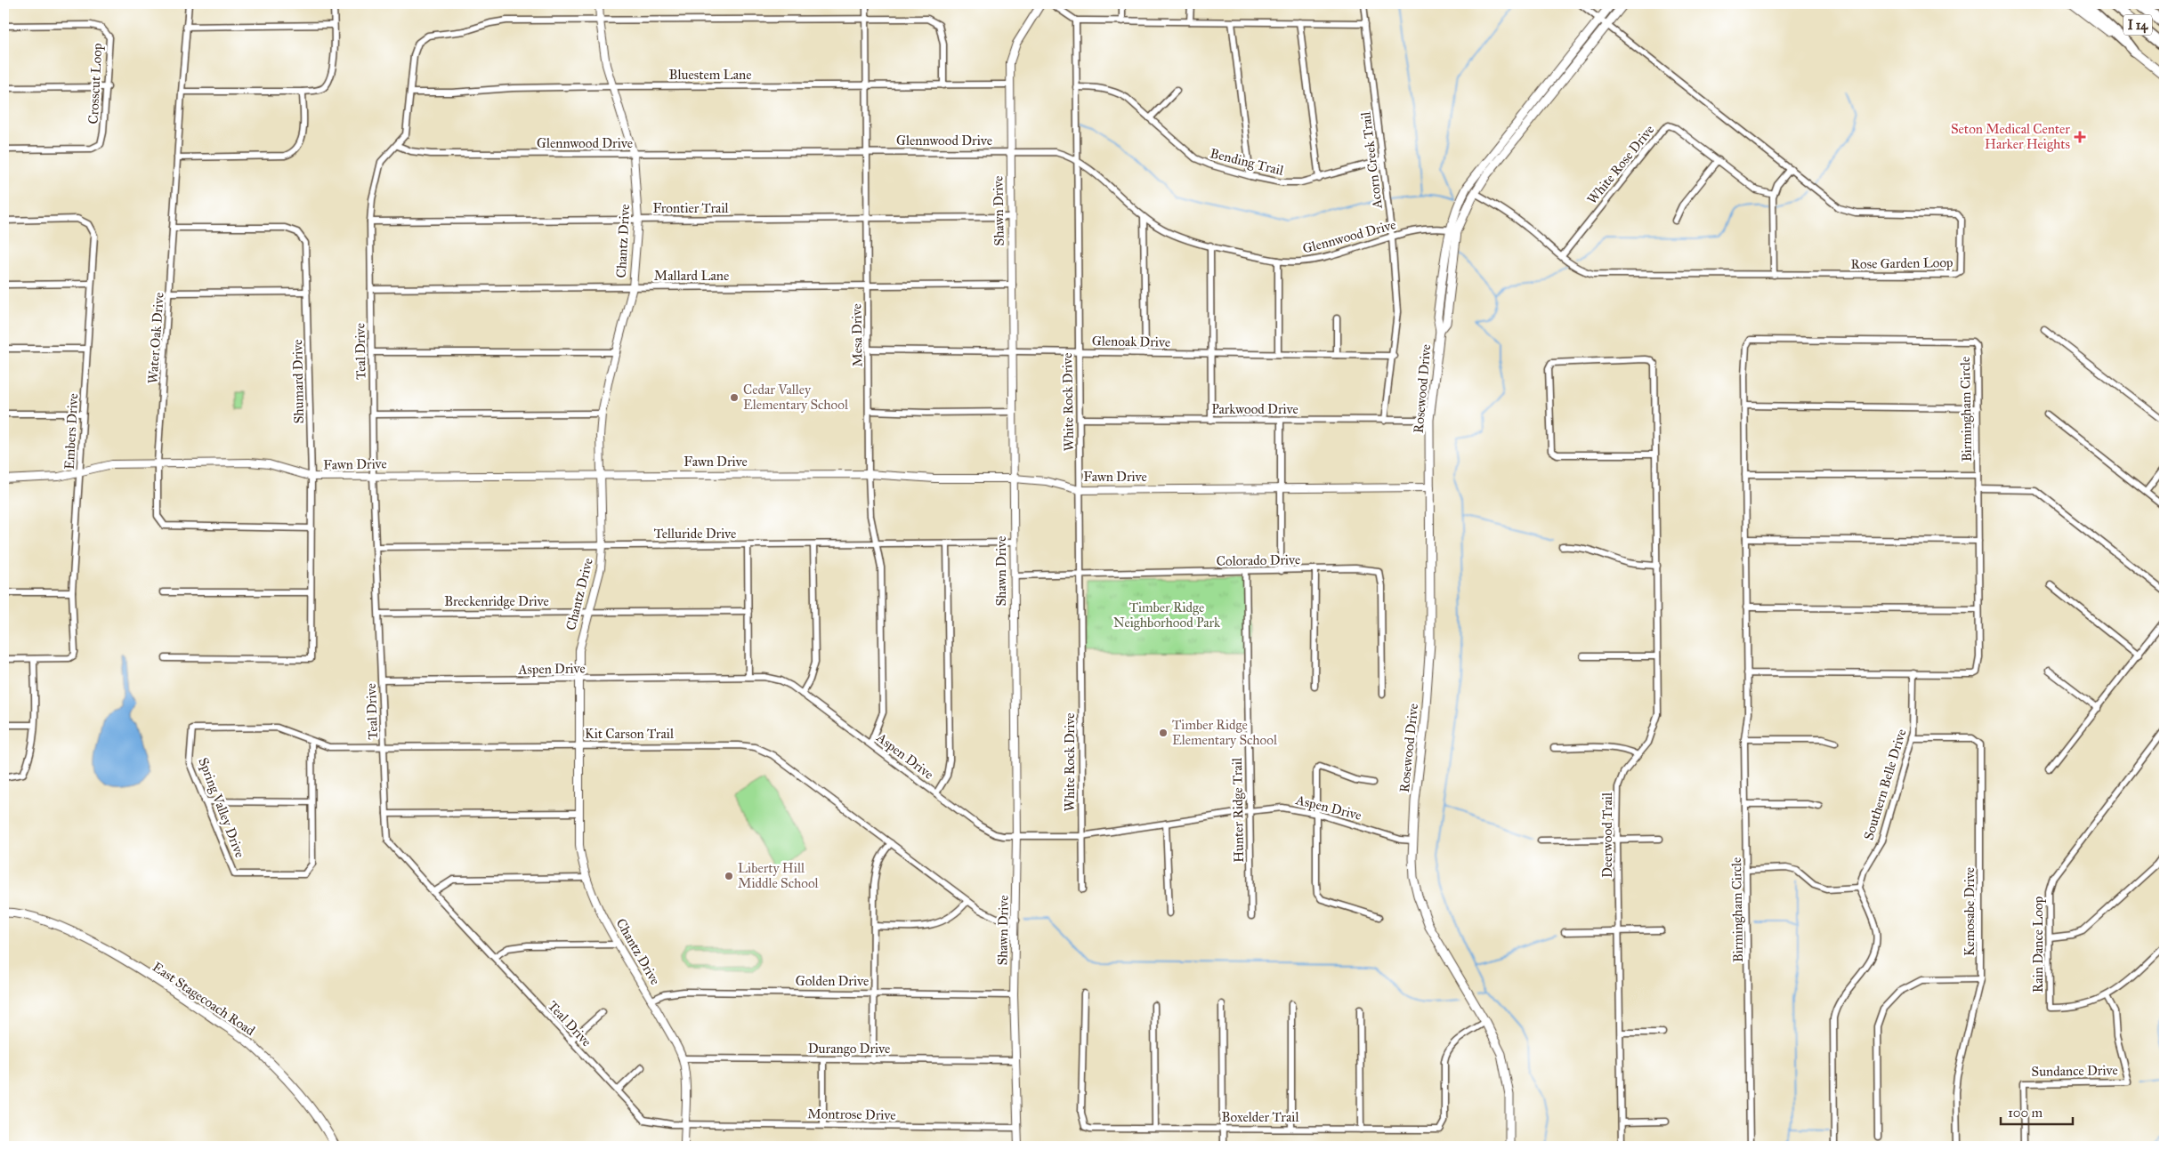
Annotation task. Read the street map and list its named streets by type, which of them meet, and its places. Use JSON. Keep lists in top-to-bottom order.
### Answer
{
  "streets": {
    "highway": ["I 14"],
    "main road": ["Rosewood Drive", "East Stagecoach Road"],
    "street": [
      "Bluestem Lane",
      "Crosscut Loop",
      "Glennwood Drive",
      "Acorn Creek Trail",
      "Bending Trail",
      "White Rose Drive",
      "Frontier Trail",
      "Shawn Drive",
      "Chantz Drive",
      "Rose Garden Loop",
      "Mallard Lane",
      "Mesa Drive",
      "Water Oak Drive",
      "Glenoak Drive",
      "Teal Drive",
      "Shumard Drive",
      "White Rock Drive",
      "Parkwood Drive",
      "Birmingham Circle",
      "Embers Drive",
      "Fawn Drive",
      "Telluride Drive",
      "Colorado Drive",
      "Breckenridge Drive",
      "Aspen Drive",
      "Kit Carson Trail",
      "Southern Belle Drive",
      "Spring Valley Drive",
      "Hunter Ridge Trail",
      "Deerwood Trail",
      "Kemosabe Drive",
      "Rain Dance Loop",
      "Golden Drive",
      "Durango Drive",
      "Sundance Drive",
      "Montrose Drive",
      "Boxelder Trail"
    ]
  },
  "crossings": [
    ["Bluestem Lane", "Shawn Drive"],
    ["Bluestem Lane", "Chantz Drive"],
    ["Bluestem Lane", "Mesa Drive"],
    ["Bluestem Lane", "Teal Drive"],
    ["Glennwood Drive", "Acorn Creek Trail"],
    ["Glennwood Drive", "Shawn Drive"],
    ["Glennwood Drive", "Chantz Drive"],
    ["Glennwood Drive", "Mesa Drive"],
    ["Glennwood Drive", "Teal Drive"],
    ["Glennwood Drive", "Rosewood Drive"],
    ["Glennwood Drive", "White Rock Drive"],
    ["Acorn Creek Trail", "Bending Trail"],
    ["Acorn Creek Trail", "Glenoak Drive"],
    ["Acorn Creek Trail", "Parkwood Drive"],
    ["Bending Trail", "White Rock Drive"],
    ["White Rose Drive", "Rose Garden Loop"],
    ["Frontier Trail", "Shawn Drive"],
    ["Frontier Trail", "Chantz Drive"],
    ["Frontier Trail", "Mesa Drive"],
    ["Frontier Trail", "Teal Drive"],
    ["Shawn Drive", "Mallard Lane"],
    ["Shawn Drive", "Glenoak Drive"],
    ["Shawn Drive", "Fawn Drive"],
    ["Shawn Drive", "Telluride Drive"],
    ["Shawn Drive", "Colorado Drive"],
    ["Shawn Drive", "Aspen Drive"],
    ["Shawn Drive", "Kit Carson Trail"],
    ["Shawn Drive", "Golden Drive"],
    ["Shawn Drive", "Durango Drive"],
    ["Shawn Drive", "Montrose Drive"],
    ["Chantz Drive", "Mallard Lane"],
    ["Chantz Drive", "Teal Drive"],
    ["Chantz Drive", "Fawn Drive"],
    ["Chantz Drive", "Telluride Drive"],
    ["Chantz Drive", "Breckenridge Drive"],
    ["Chantz Drive", "Aspen Drive"],
    ["Chantz Drive", "Kit Carson Trail"],
    ["Chantz Drive", "Golden Drive"],
    ["Chantz Drive", "Durango Drive"],
    ["Chantz Drive", "Montrose Drive"],
    ["Rose Garden Loop", "Rosewood Drive"],
    ["Mallard Lane", "Mesa Drive"],
    ["Mallard Lane", "Teal Drive"],
    ["Mesa Drive", "Glenoak Drive"],
    ["Mesa Drive", "Teal Drive"],
    ["Mesa Drive", "Fawn Drive"],
    ["Mesa Drive", "Telluride Drive"],
    ["Mesa Drive", "Aspen Drive"],
    ["Water Oak Drive", "Shumard Drive"],
    ["Water Oak Drive", "Fawn Drive"],
    ["Glenoak Drive", "White Rock Drive"],
    ["Teal Drive", "Fawn Drive"],
    ["Teal Drive", "Telluride Drive"],
    ["Teal Drive", "Breckenridge Drive"],
    ["Teal Drive", "Aspen Drive"],
    ["Teal Drive", "Kit Carson Trail"],
    ["Teal Drive", "Montrose Drive"],
    ["Shumard Drive", "Fawn Drive"],
    ["Rosewood Drive", "Parkwood Drive"],
    ["Rosewood Drive", "Fawn Drive"],
    ["Rosewood Drive", "Aspen Drive"],
    ["Rosewood Drive", "Boxelder Trail"],
    ["White Rock Drive", "Parkwood Drive"],
    ["White Rock Drive", "Fawn Drive"],
    ["White Rock Drive", "Colorado Drive"],
    ["White Rock Drive", "Aspen Drive"],
    ["Birmingham Circle", "Southern Belle Drive"],
    ["Embers Drive", "Fawn Drive"],
    ["Colorado Drive", "Hunter Ridge Trail"],
    ["Aspen Drive", "Hunter Ridge Trail"],
    ["Kit Carson Trail", "Spring Valley Drive"],
    ["Southern Belle Drive", "Kemosabe Drive"],
    ["Rain Dance Loop", "Sundance Drive"]
  ],
  "parks": ["Timber Ridge Neighborhood Park"],
  "places": {
    "health": ["Seton Medical Center Harker Heights"],
    "other": ["Cedar Valley Elementary School", "Timber Ridge Elementary School", "Liberty Hill Middle School"]
  },
  "scale_bar": "100 m"
}
